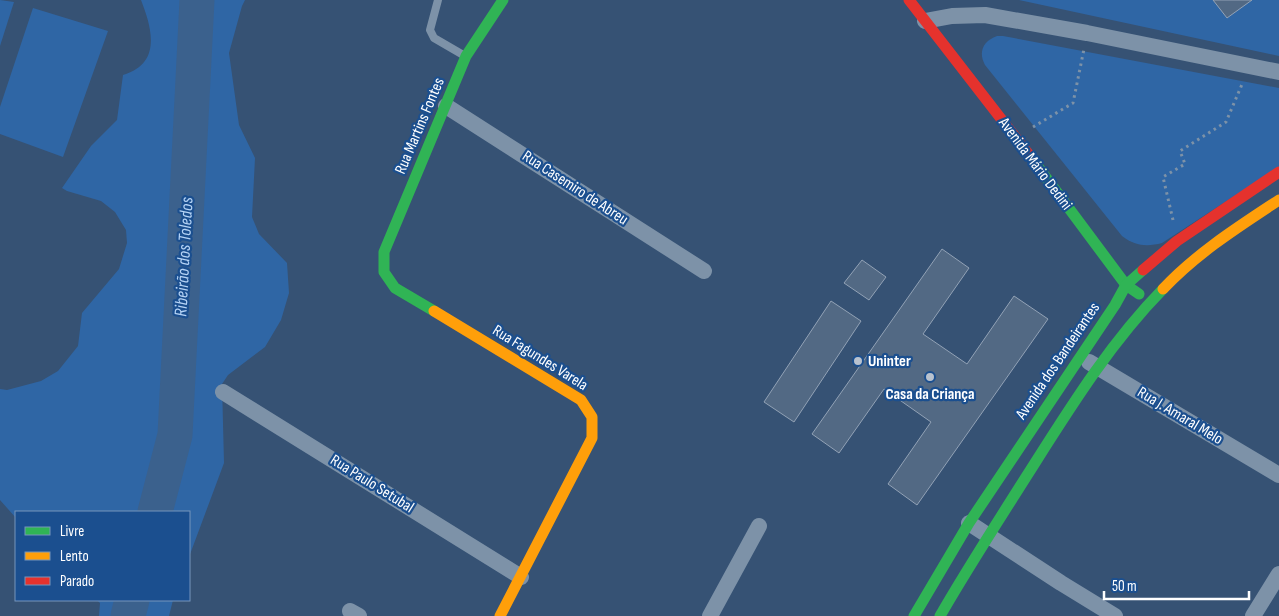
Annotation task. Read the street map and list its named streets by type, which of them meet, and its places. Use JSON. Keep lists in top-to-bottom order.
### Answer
{
  "streets": {
    "main road": [
      "Rua Martins Fontes",
      "Avenida Mário Dedini",
      "Rua Fagundes Varela",
      "Avenida dos Bandeirantes"
    ],
    "street": ["Rua Casemiro de Abreu", "Rua J. Amaral Melo", "Rua Paulo Setubal"]
  },
  "crossings": [
    ["Rua Martins Fontes", "Rua Casemiro de Abreu"],
    ["Rua Martins Fontes", "Rua Fagundes Varela"],
    ["Avenida Mário Dedini", "Avenida dos Bandeirantes"],
    ["Rua Fagundes Varela", "Rua Paulo Setubal"],
    ["Avenida dos Bandeirantes", "Rua J. Amaral Melo"]
  ],
  "water": ["Ribeirão dos Toledos"],
  "places": ["Uninter", "Casa da Criança"],
  "legend": ["Livre", "Lento", "Parado"],
  "scale_bar": "50 m"
}
